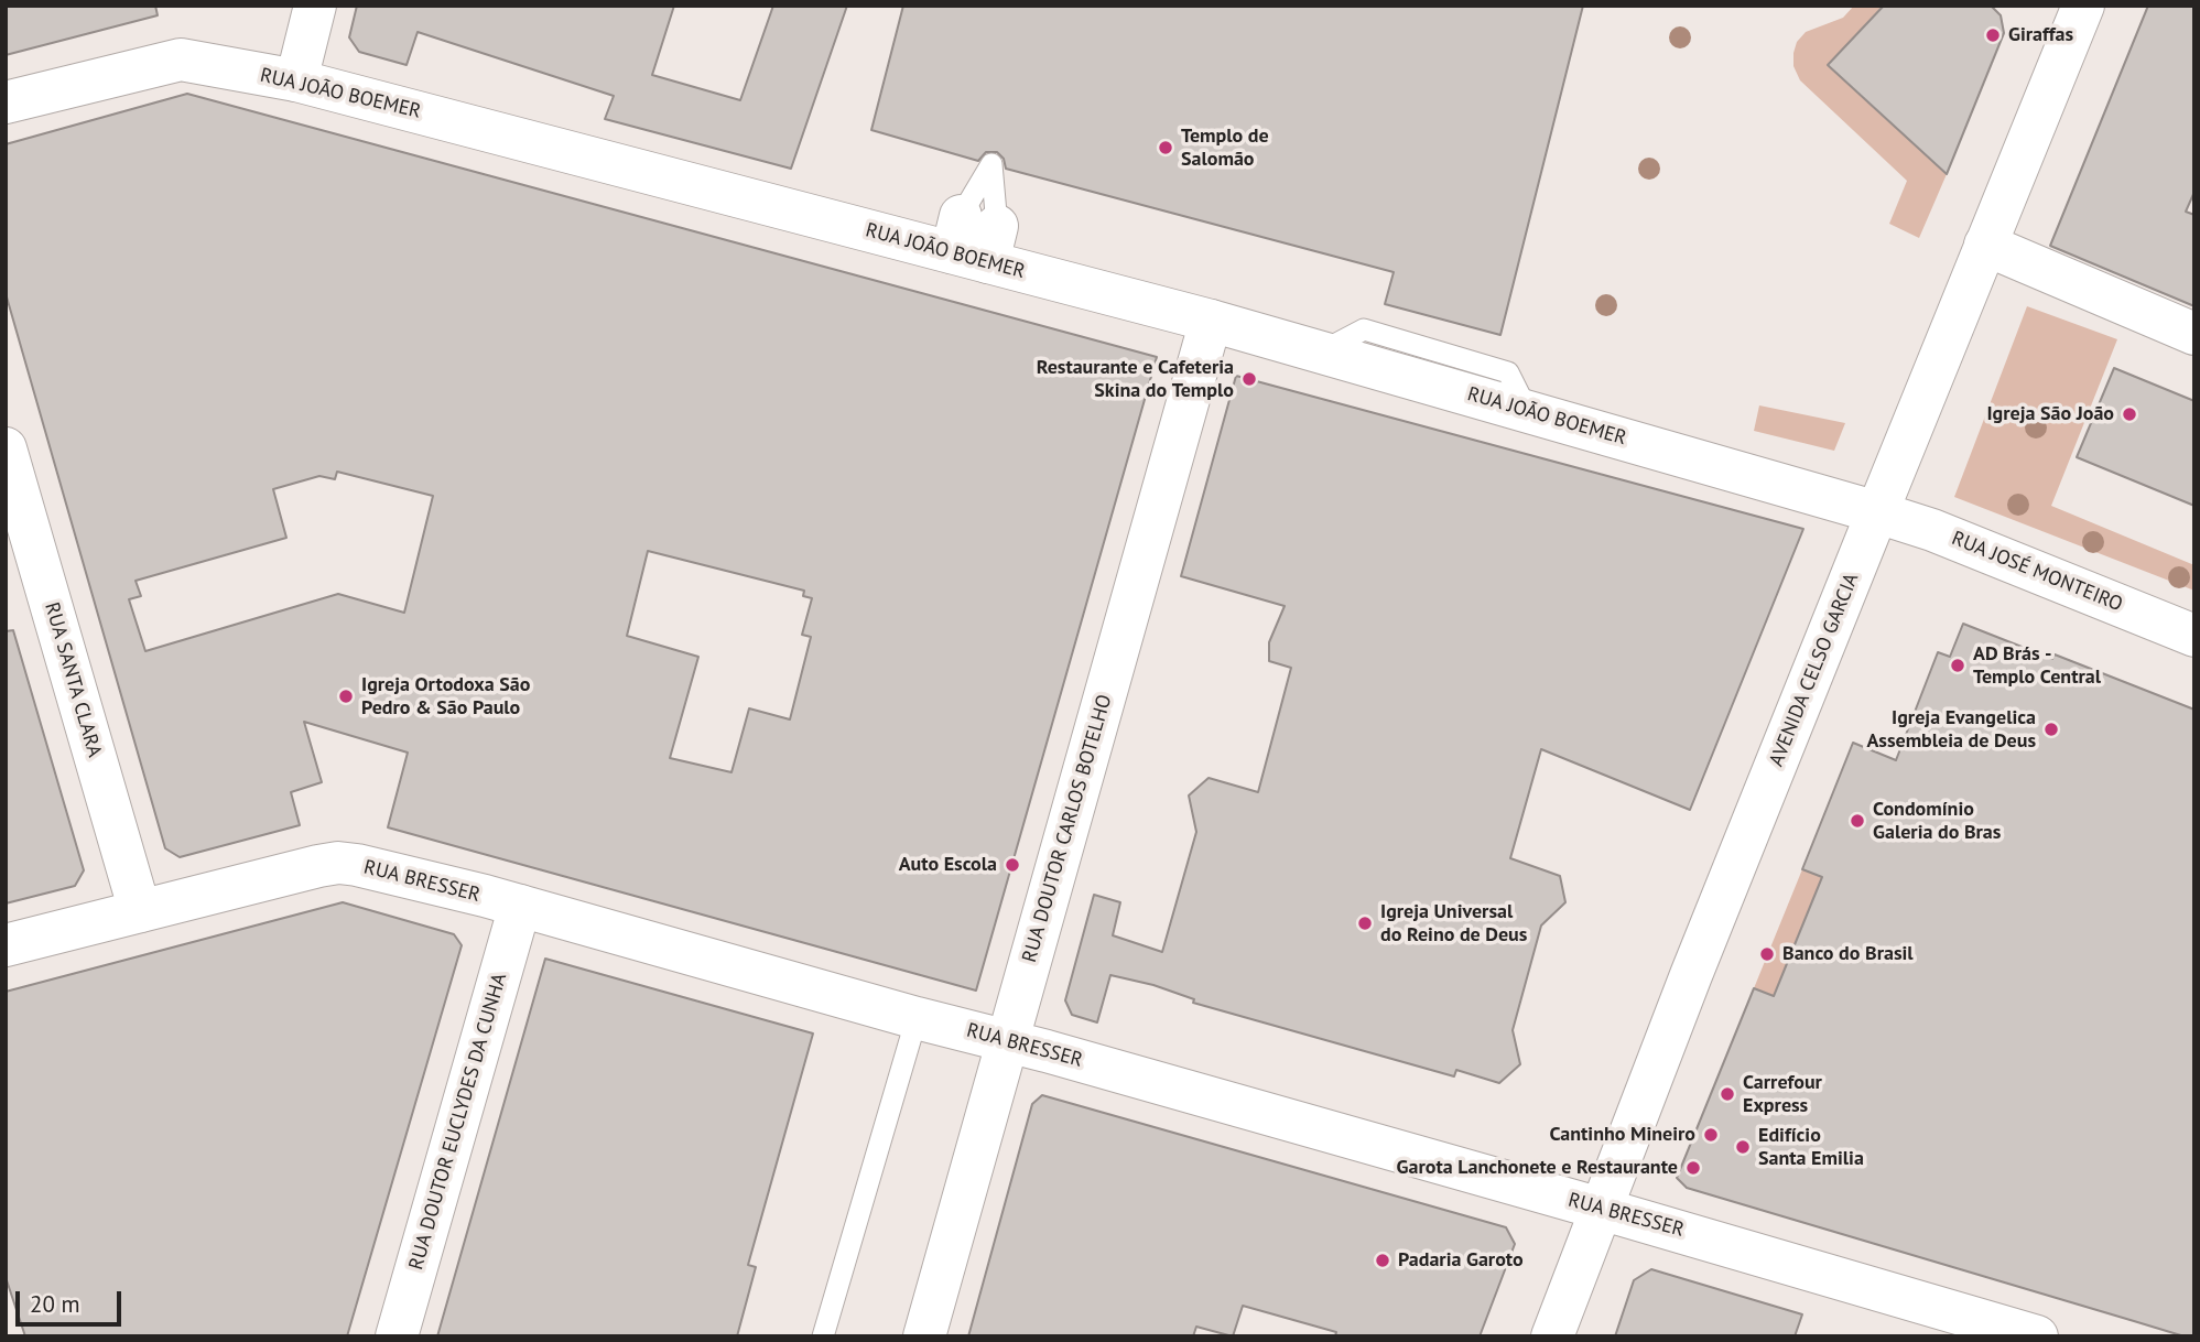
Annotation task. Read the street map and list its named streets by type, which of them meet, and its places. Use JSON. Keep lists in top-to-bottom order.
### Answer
{
  "streets": {
    "main road": [
      "RUA JOÃO BOEMER",
      "RUA JOSÉ MONTEIRO",
      "AVENIDA CELSO GARCIA",
      "RUA SANTA CLARA",
      "RUA DOUTOR CARLOS BOTELHO",
      "RUA BRESSER",
      "RUA DOUTOR EUCLYDES DA CUNHA"
    ]
  },
  "crossings": [
    ["RUA JOÃO BOEMER", "RUA JOSÉ MONTEIRO"],
    ["RUA JOÃO BOEMER", "AVENIDA CELSO GARCIA"],
    ["RUA JOÃO BOEMER", "RUA DOUTOR CARLOS BOTELHO"],
    ["RUA JOSÉ MONTEIRO", "AVENIDA CELSO GARCIA"],
    ["AVENIDA CELSO GARCIA", "RUA BRESSER"],
    ["RUA SANTA CLARA", "RUA BRESSER"],
    ["RUA DOUTOR CARLOS BOTELHO", "RUA BRESSER"],
    ["RUA BRESSER", "RUA DOUTOR EUCLYDES DA CUNHA"]
  ],
  "places": [
    "Giraffas",
    "Templo de Salomão",
    "Restaurante e Cafeteria Skina do Templo",
    "Igreja São João",
    "AD Brás - Templo Central",
    "Igreja Ortodoxa São Pedro & São Paulo",
    "Igreja Evangelica Assembleia de Deus",
    "Condomínio Galeria do Bras",
    "Auto Escola",
    "Igreja Universal do Reino de Deus",
    "Banco do Brasil",
    "Carrefour Express",
    "Cantinho Mineiro",
    "Edifício Santa Emilia",
    "Garota Lanchonete e Restaurante",
    "Padaria Garoto"
  ],
  "scale_bar": "20 m"
}
